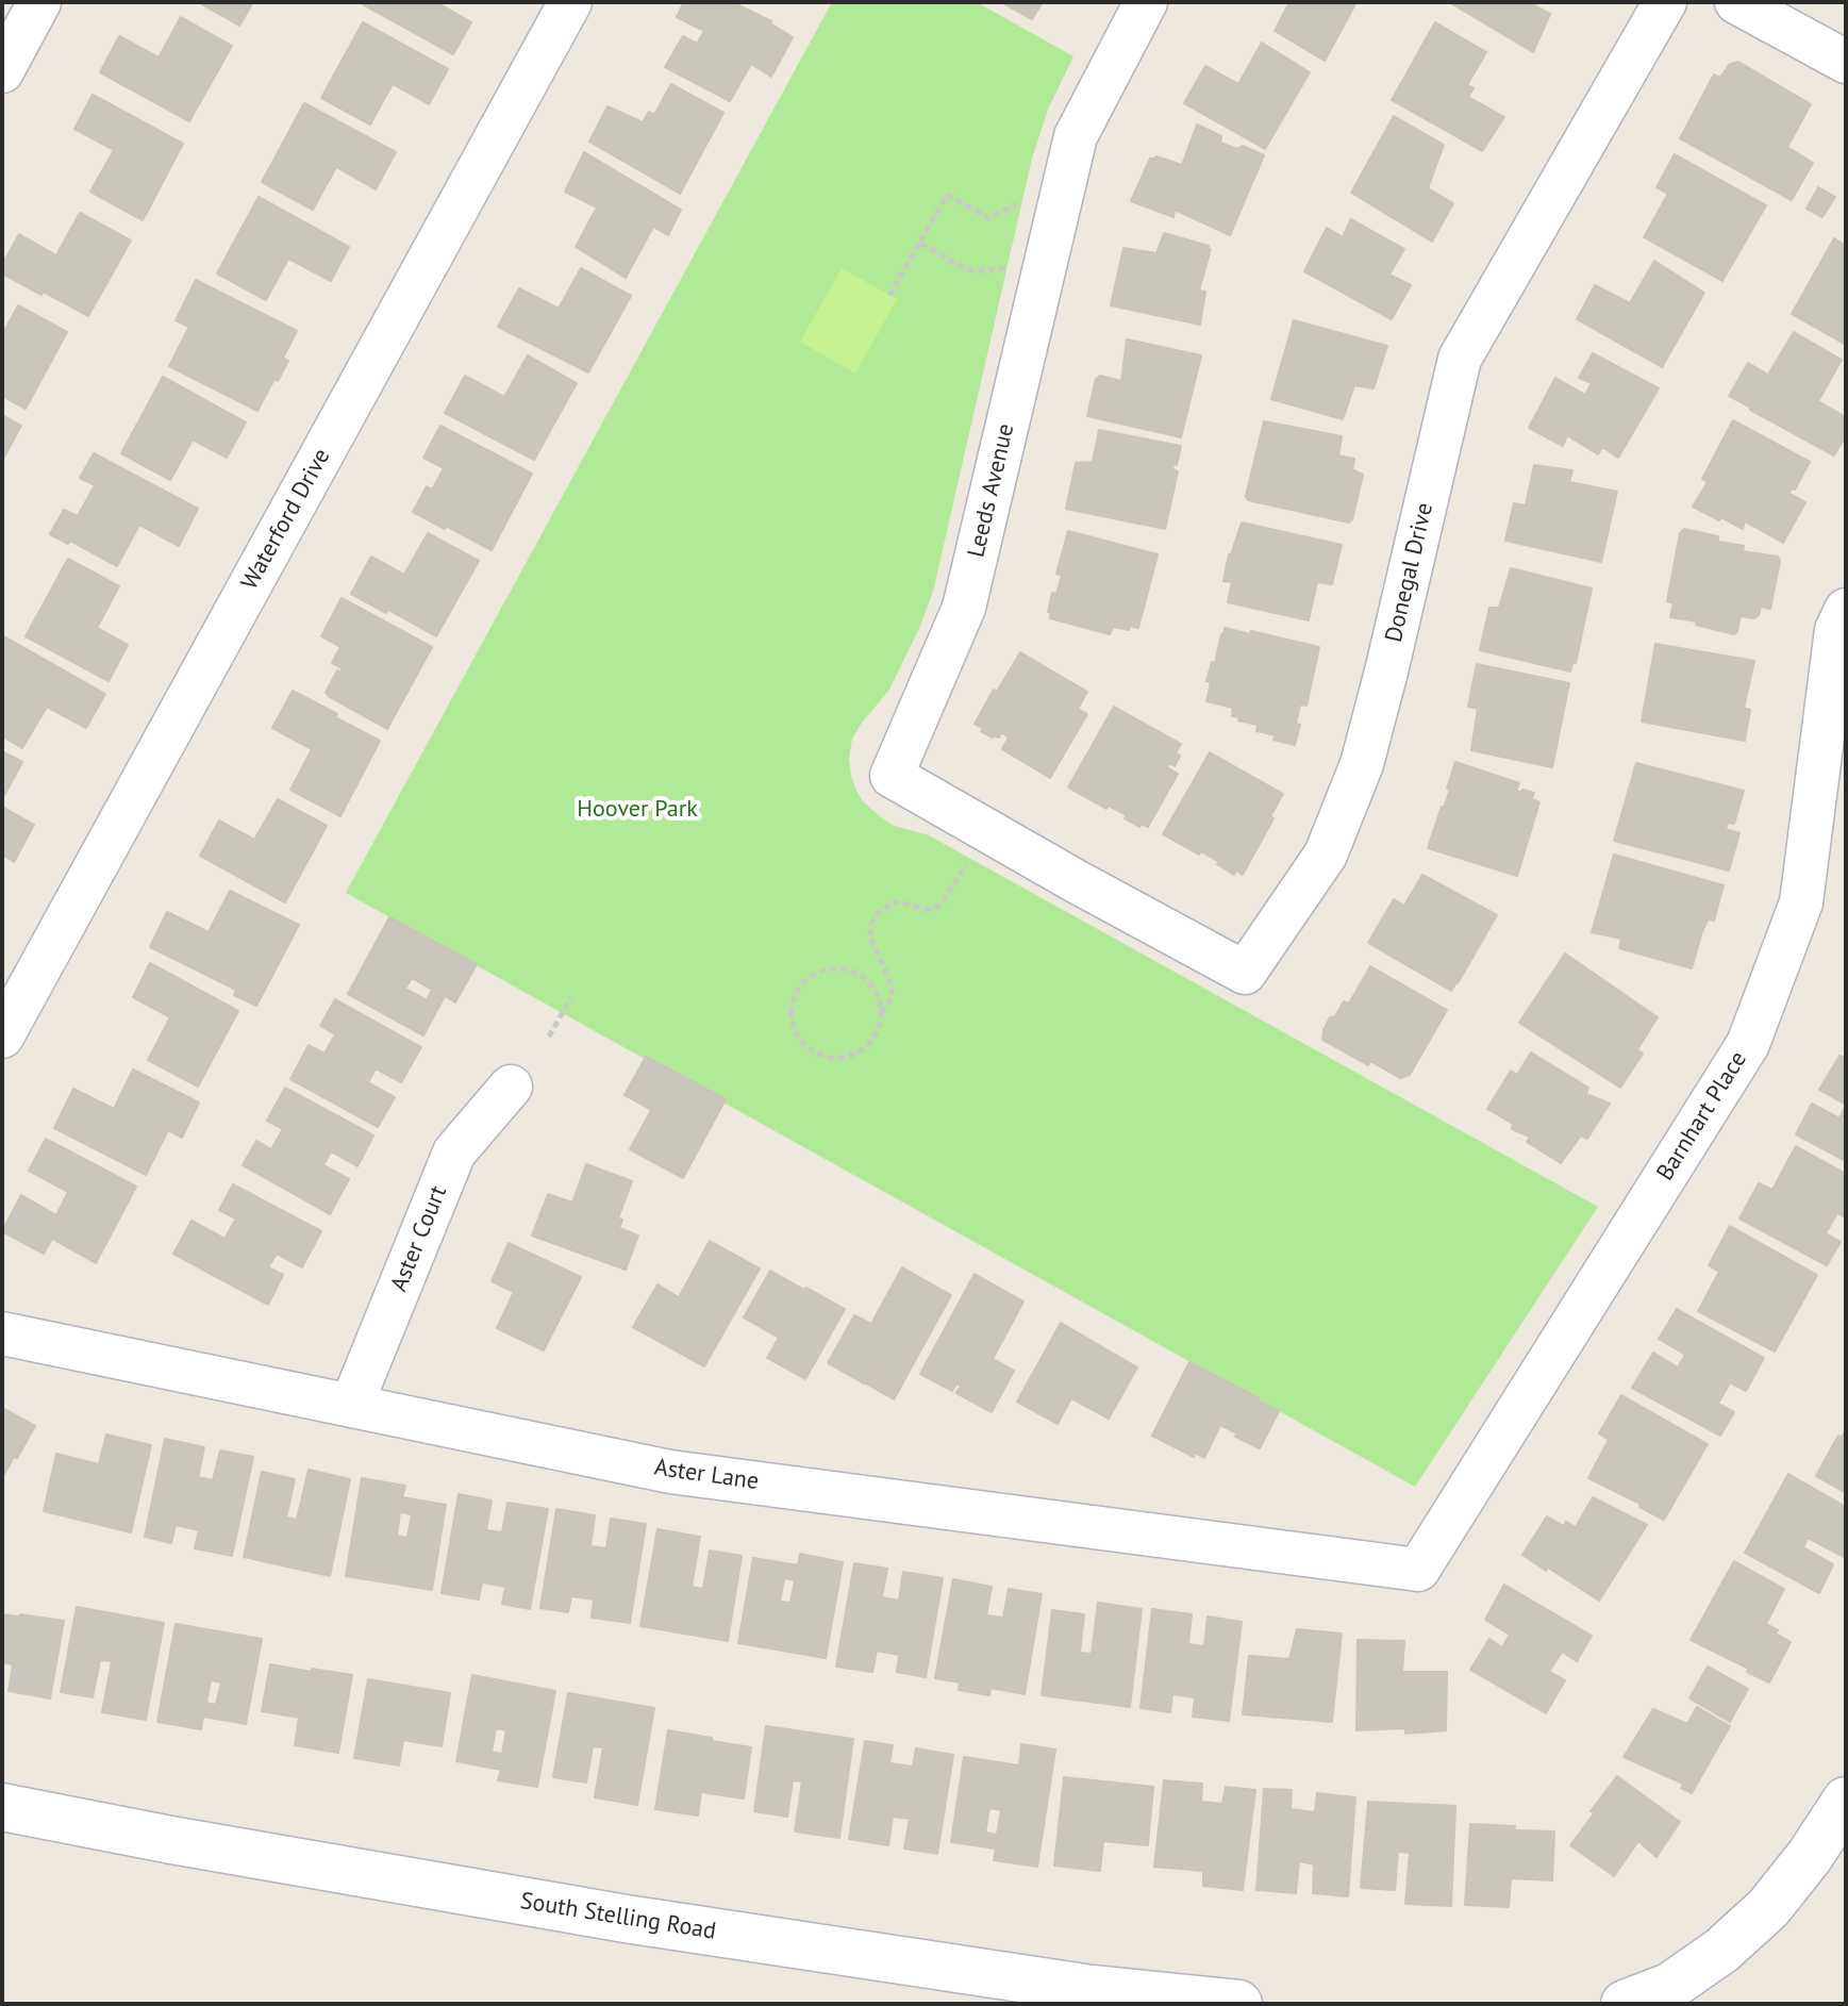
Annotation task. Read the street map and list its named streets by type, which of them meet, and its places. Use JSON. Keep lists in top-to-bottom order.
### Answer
{
  "streets": {
    "main road": ["South Stelling Road"],
    "street": [
      "Leeds Avenue",
      "Waterford Drive",
      "Donegal Drive",
      "Barnhart Place",
      "Aster Court",
      "Aster Lane"
    ]
  },
  "crossings": [
    ["Leeds Avenue", "Donegal Drive"],
    ["Barnhart Place", "Aster Lane"],
    ["Aster Court", "Aster Lane"]
  ],
  "parks": ["Hoover Park"]
}
